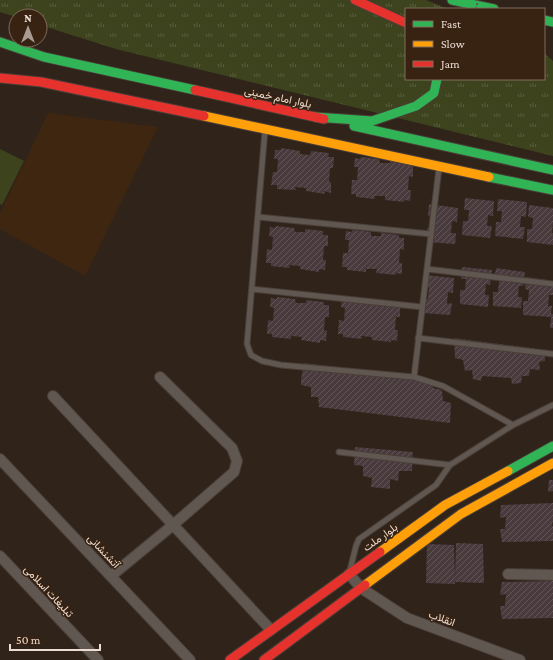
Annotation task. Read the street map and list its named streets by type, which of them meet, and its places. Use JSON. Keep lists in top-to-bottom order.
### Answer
{
  "streets": {
    "main road": ["بلوار امام خمینی", "بلوار ملت"],
    "street": ["آتشنشانی", "تبلیغات اسلامی", "انقلاب"]
  },
  "crossings": [
    ["بلوار ملت", "انقلاب"]
  ],
  "legend": ["Fast", "Slow", "Jam"],
  "scale_bar": "50 m",
  "north": "top"
}
